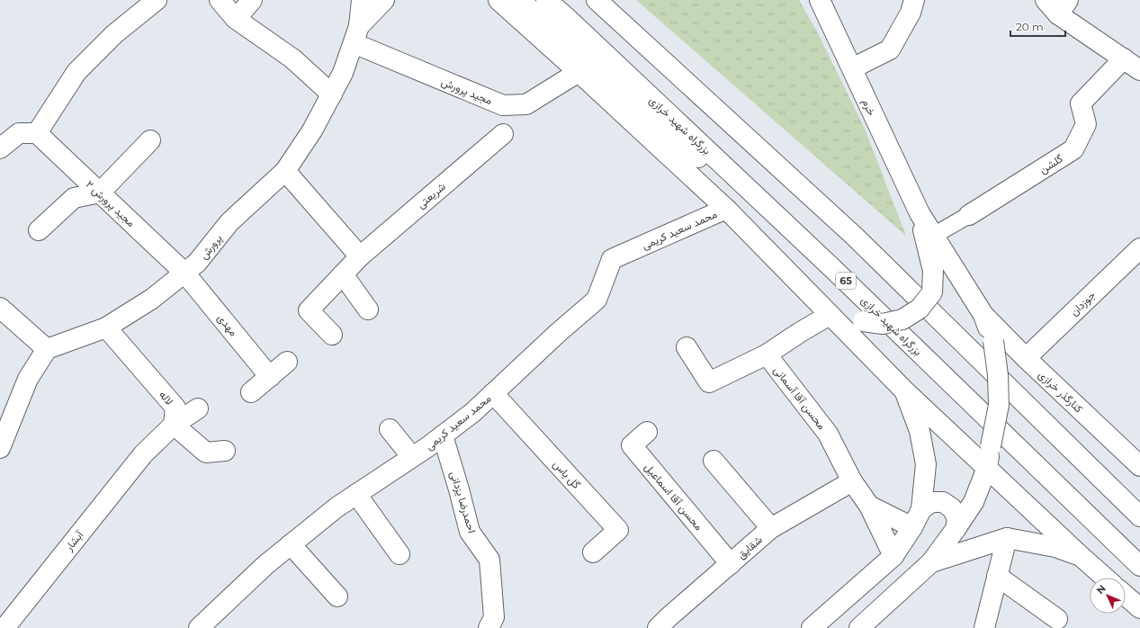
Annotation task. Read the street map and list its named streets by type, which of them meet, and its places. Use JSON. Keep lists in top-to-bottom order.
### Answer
{
  "streets": {
    "main road": [
      "مجید پرورش",
      "خرم",
      "بزرگراه شهید خرازی",
      "گلشن",
      "شریعتی",
      "مجید پرورش ۲",
      "محمد سعید کریمی",
      "پرورش",
      "65",
      "جوزدان",
      "مهدی",
      "کنارگذر خرازی",
      "لاله",
      "محسن آقا آسمانی",
      "گل یاس",
      "محسن آقا اسماعیل",
      "احمدرضا یزدانی",
      "آبشار",
      "شقایق"
    ]
  },
  "crossings": [
    ["مجید پرورش", "پرورش"],
    ["مجید پرورش ۲", "پرورش"],
    ["مجید پرورش ۲", "مهدی"],
    ["محمد سعید کریمی", "گل یاس"],
    ["محمد سعید کریمی", "احمدرضا یزدانی"],
    ["پرورش", "مهدی"],
    ["پرورش", "لاله"],
    ["جوزدان", "کنارگذر خرازی"],
    ["لاله", "آبشار"],
    ["محسن آقا آسمانی", "شقایق"],
    ["محسن آقا اسماعیل", "شقایق"]
  ],
  "scale_bar": "20 m",
  "north": "top left"
}
